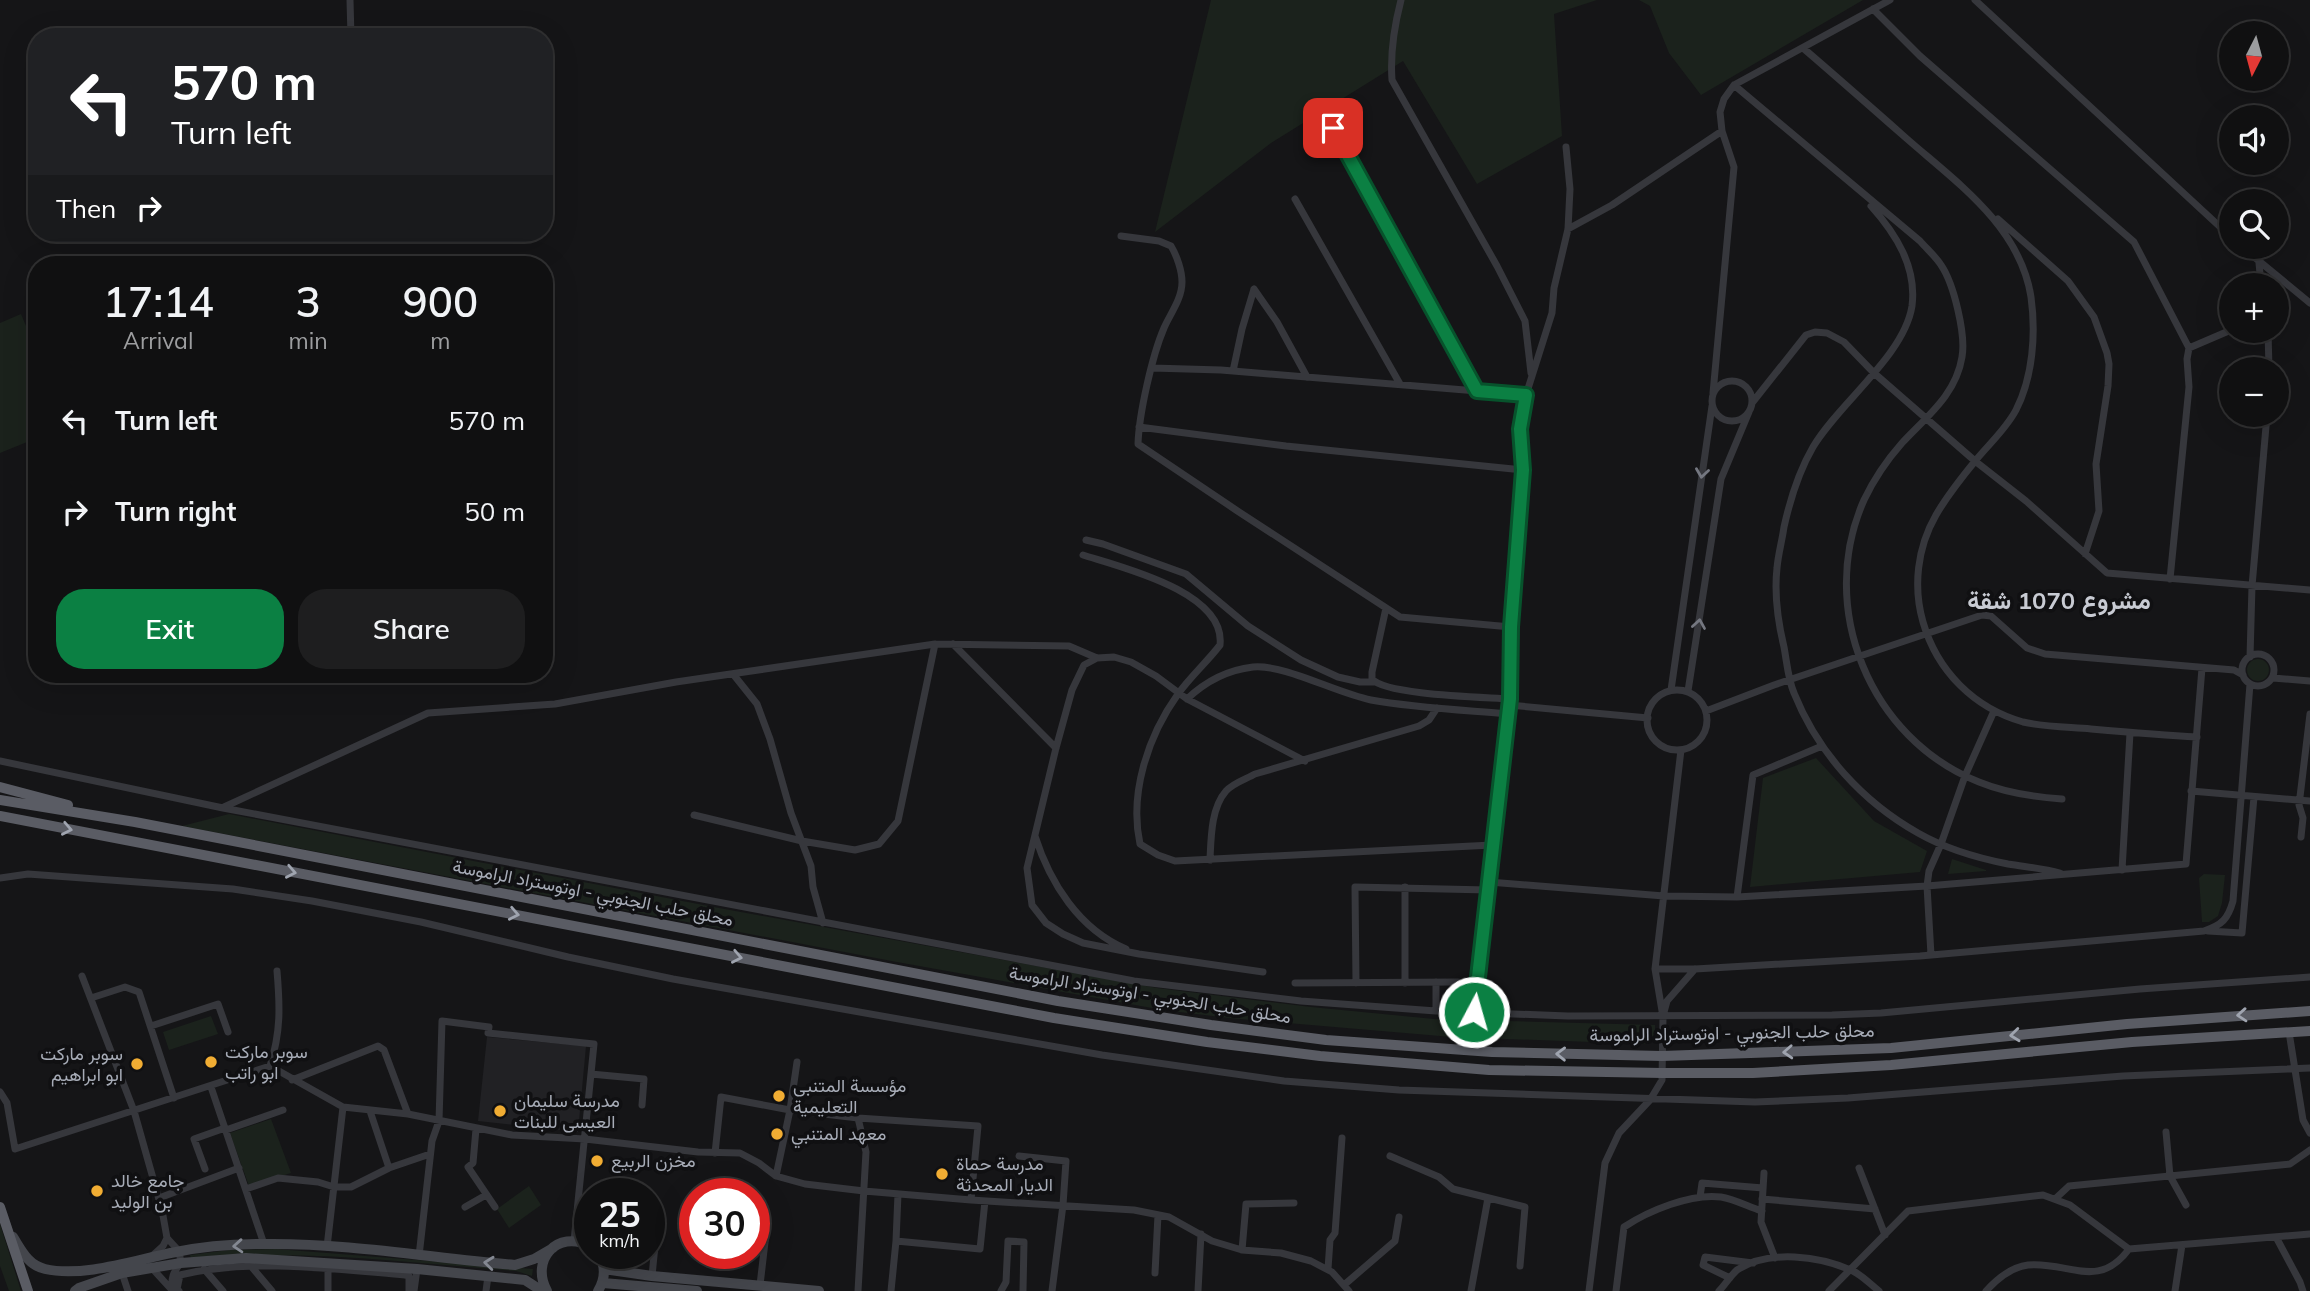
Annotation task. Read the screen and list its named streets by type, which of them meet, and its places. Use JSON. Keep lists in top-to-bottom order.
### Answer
{
  "streets": {
    "highway": ["محلق حلب الجنوبي - اوتوستراد الراموسة"]
  },
  "districts": ["مشروع 1070 شقة"],
  "places": [
    "سوبر ماركت ابو راتب",
    "سوبر ماركت ابو ابراهيم",
    "مؤسسة المتنبي التعليمية",
    "مدرسة سليمان العيسى للبنات",
    "معهد المتنبي",
    "مخزن الربيع",
    "مدرسة حماة الديار المحدثة",
    "جامع خالد بن الوليد"
  ],
  "north": "bottom",
  "page": {
    "map_buttons": ["+", "−"],
    "turn": ["570 m", "Turn left"],
    "then": "Then",
    "eta": [
      "17:14",
      "Arrival",
      "3",
      "min",
      "900",
      "m"
    ],
    "list": [
      {
        "name": "Turn left",
        "value": "570 m"
      },
      {
        "name": "Turn right",
        "value": "50 m"
      }
    ],
    "buttons": ["Exit", "Share"],
    "speed": "25 km/h",
    "limit": "30"
  }
}
